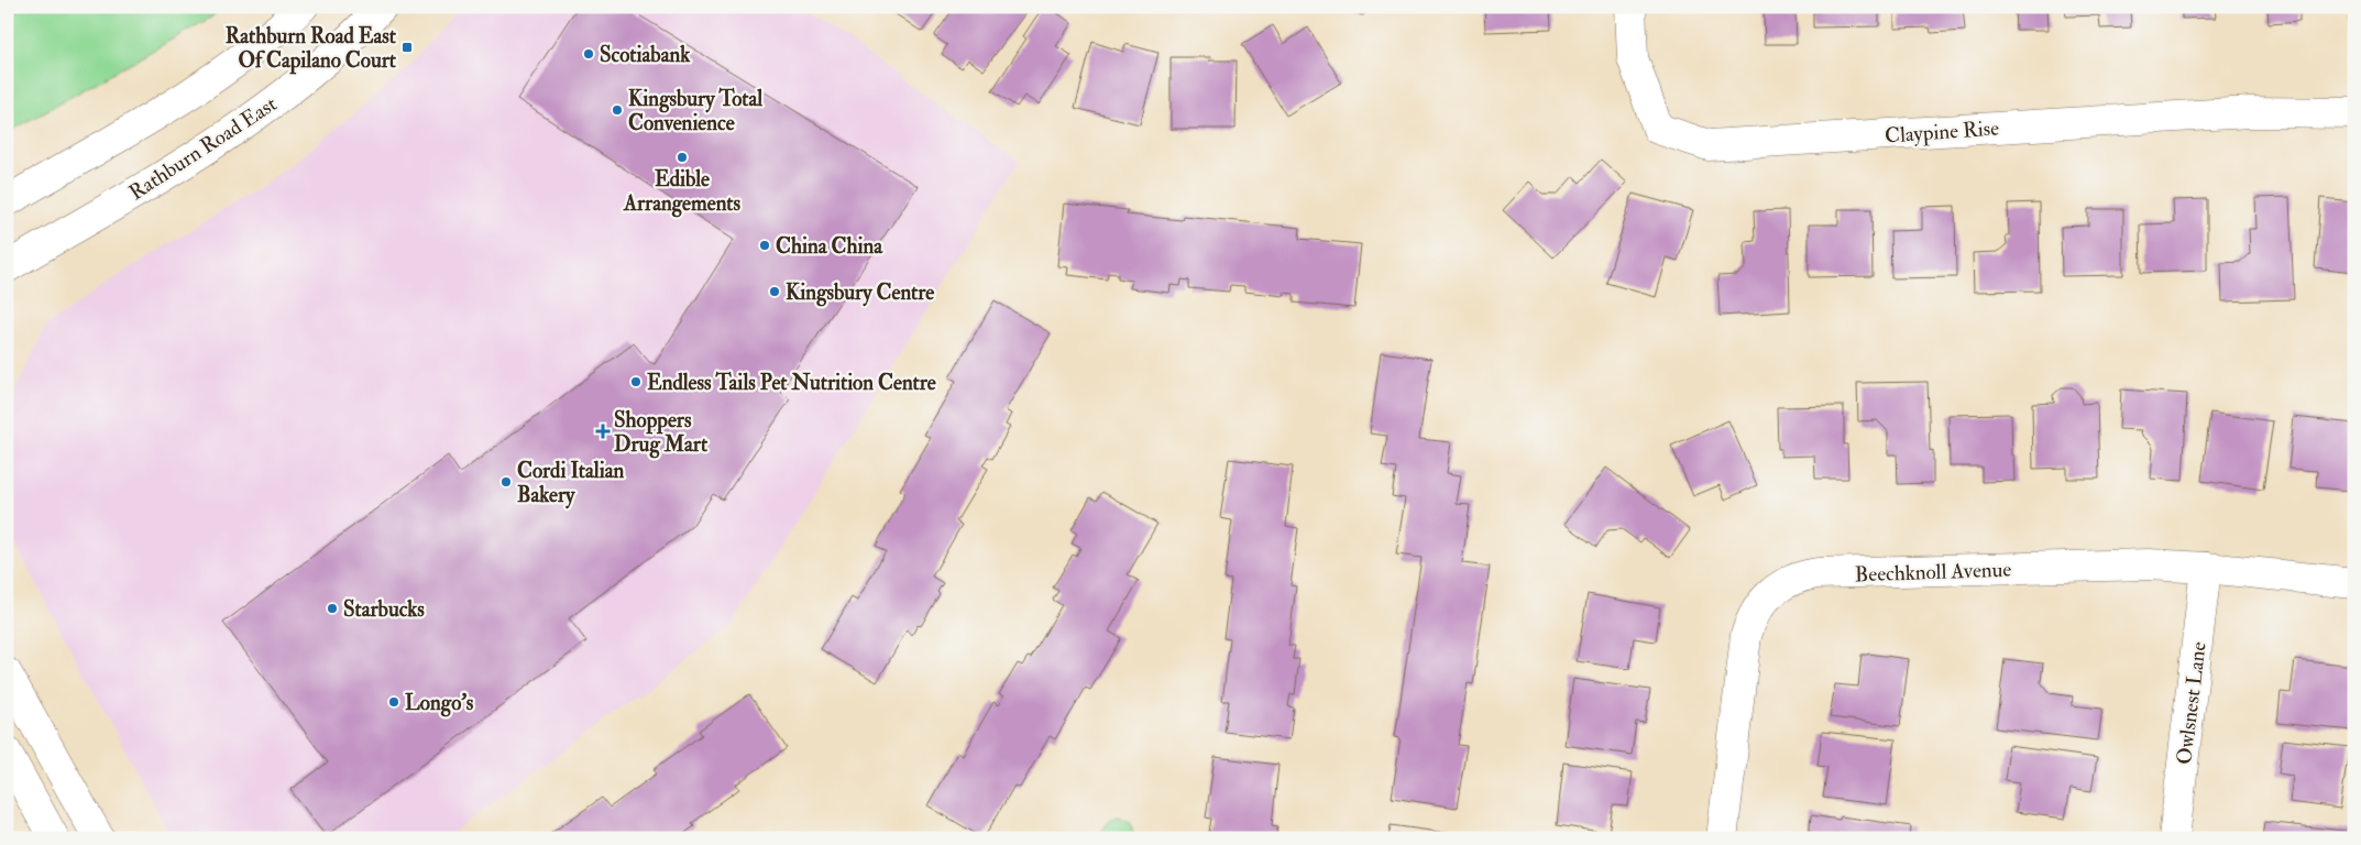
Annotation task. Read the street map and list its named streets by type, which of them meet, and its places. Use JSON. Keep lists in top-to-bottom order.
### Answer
{
  "streets": {
    "street": [
      "Claypine Rise",
      "Rathburn Road East",
      "Beechknoll Avenue",
      "Owlsnest Lane"
    ]
  },
  "crossings": [
    ["Beechknoll Avenue", "Owlsnest Lane"]
  ],
  "places": {
    "transit": ["Rathburn Road East Of Capilano Court"],
    "other": [
      "Scotiabank",
      "Kingsbury Total Convenience",
      "Edible Arrangements",
      "China China",
      "Kingsbury Centre",
      "Endless Tails Pet Nutrition Centre",
      "Cordi Italian Bakery",
      "Starbucks",
      "Longo's"
    ],
    "health": ["Shoppers Drug Mart"]
  }
}
